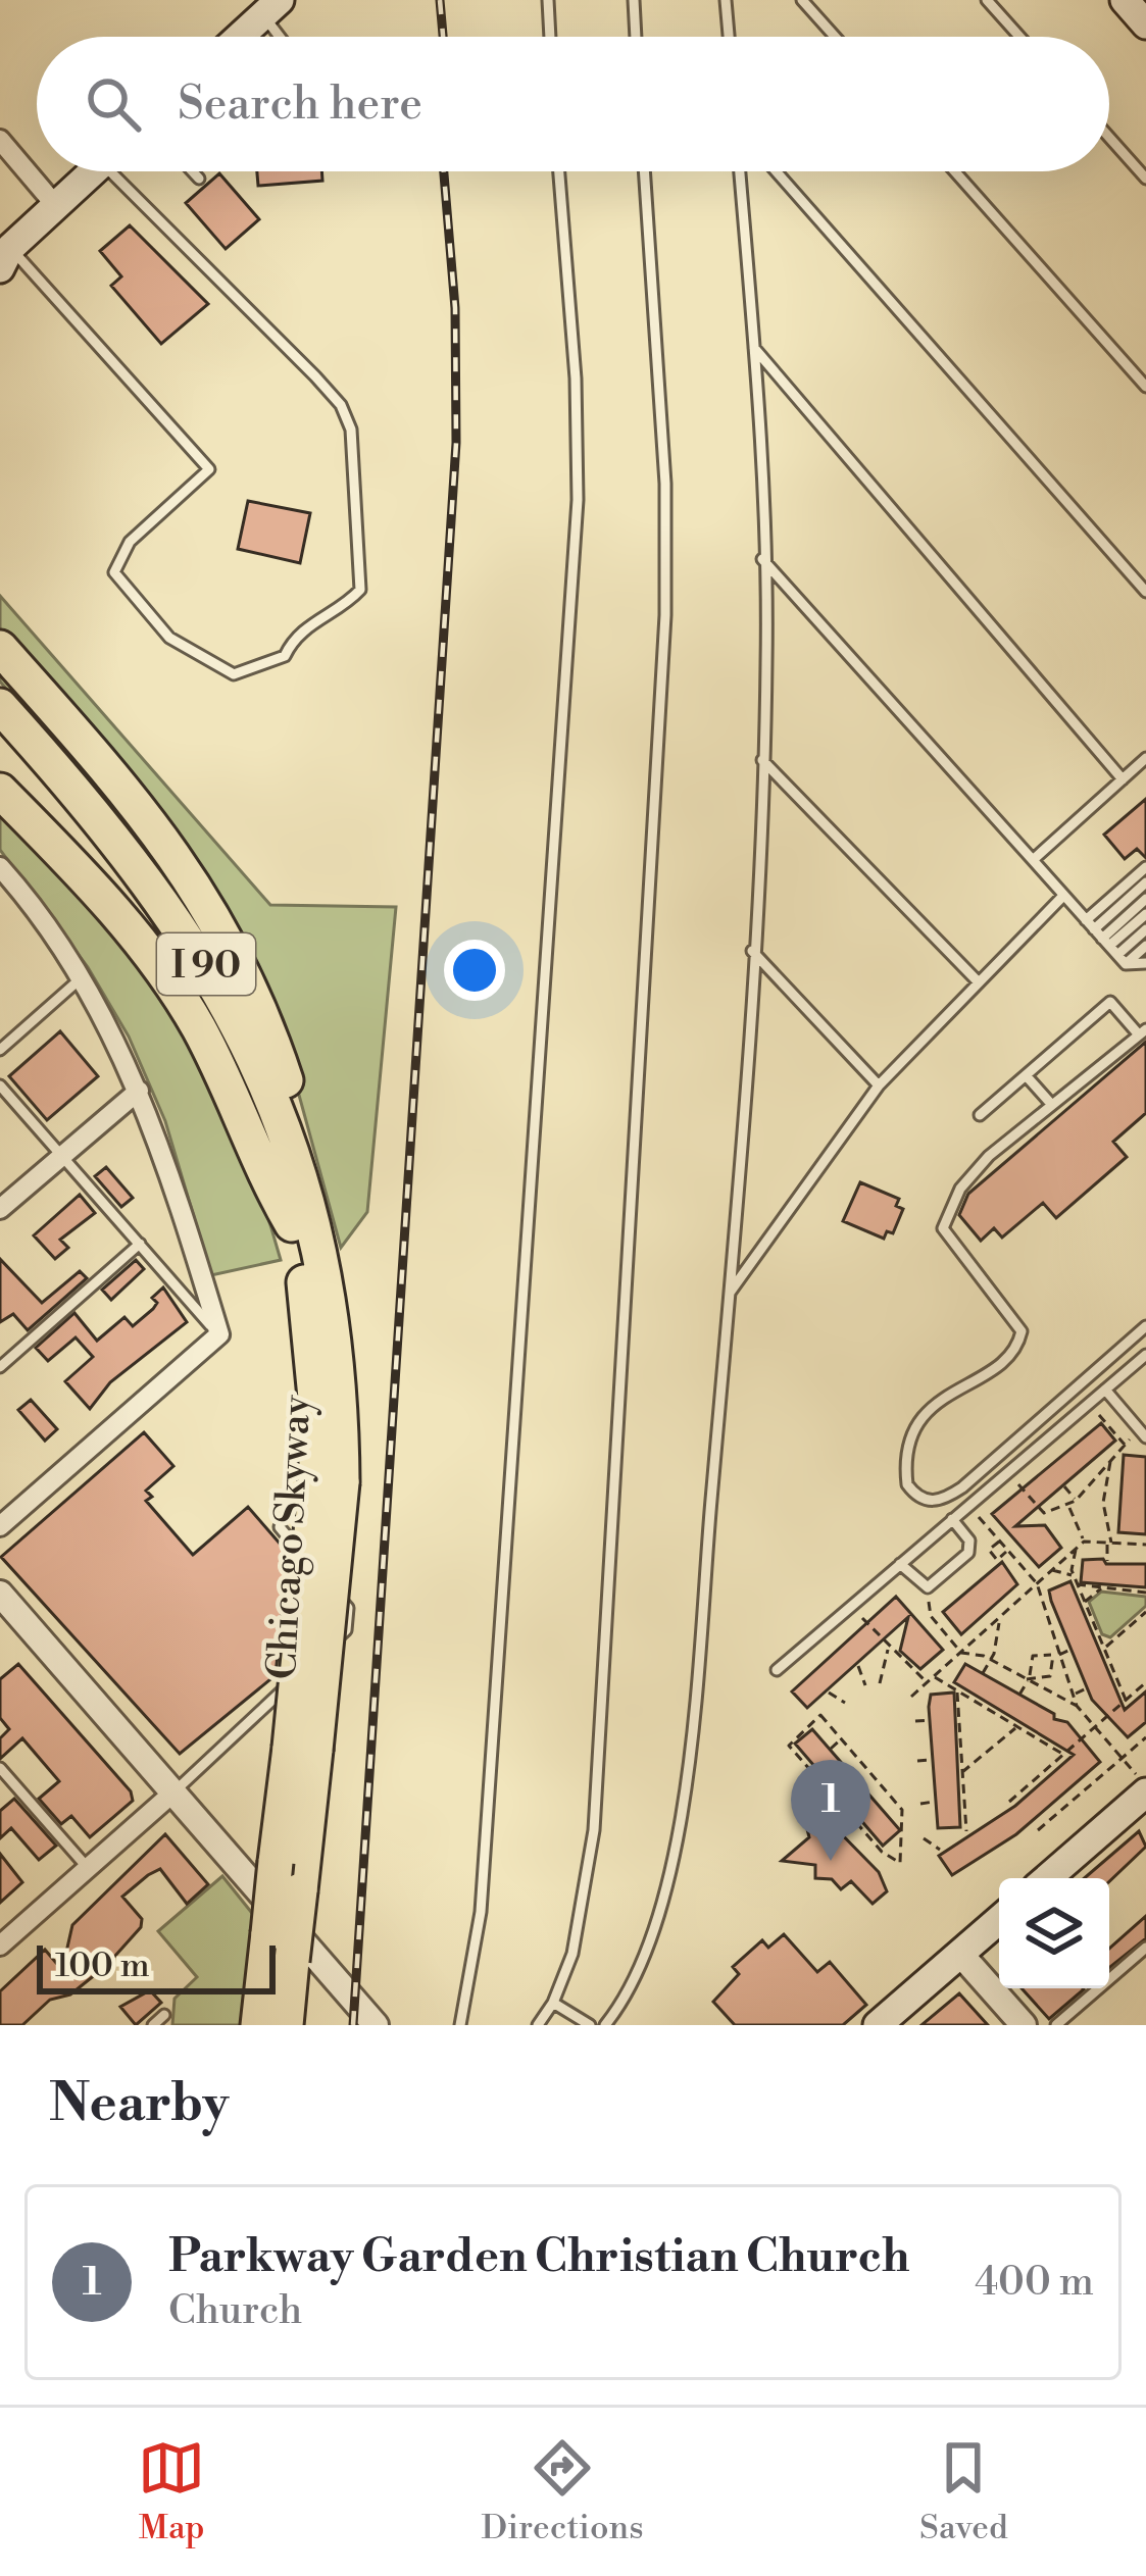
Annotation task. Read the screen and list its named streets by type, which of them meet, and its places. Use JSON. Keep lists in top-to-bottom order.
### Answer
{
  "streets": {
    "highway": ["I 90", "Chicago Skyway"]
  },
  "scale_bar": "100 m",
  "page": {
    "search": "Search here",
    "pins": "1",
    "scale": "100 m",
    "heading": "Nearby",
    "list": [
      {
        "mark": "1",
        "name": "Parkway Garden Christian Church",
        "note": "Church",
        "value": "400 m"
      }
    ],
    "nav": ["Map", "Directions", "Saved"]
  }
}
